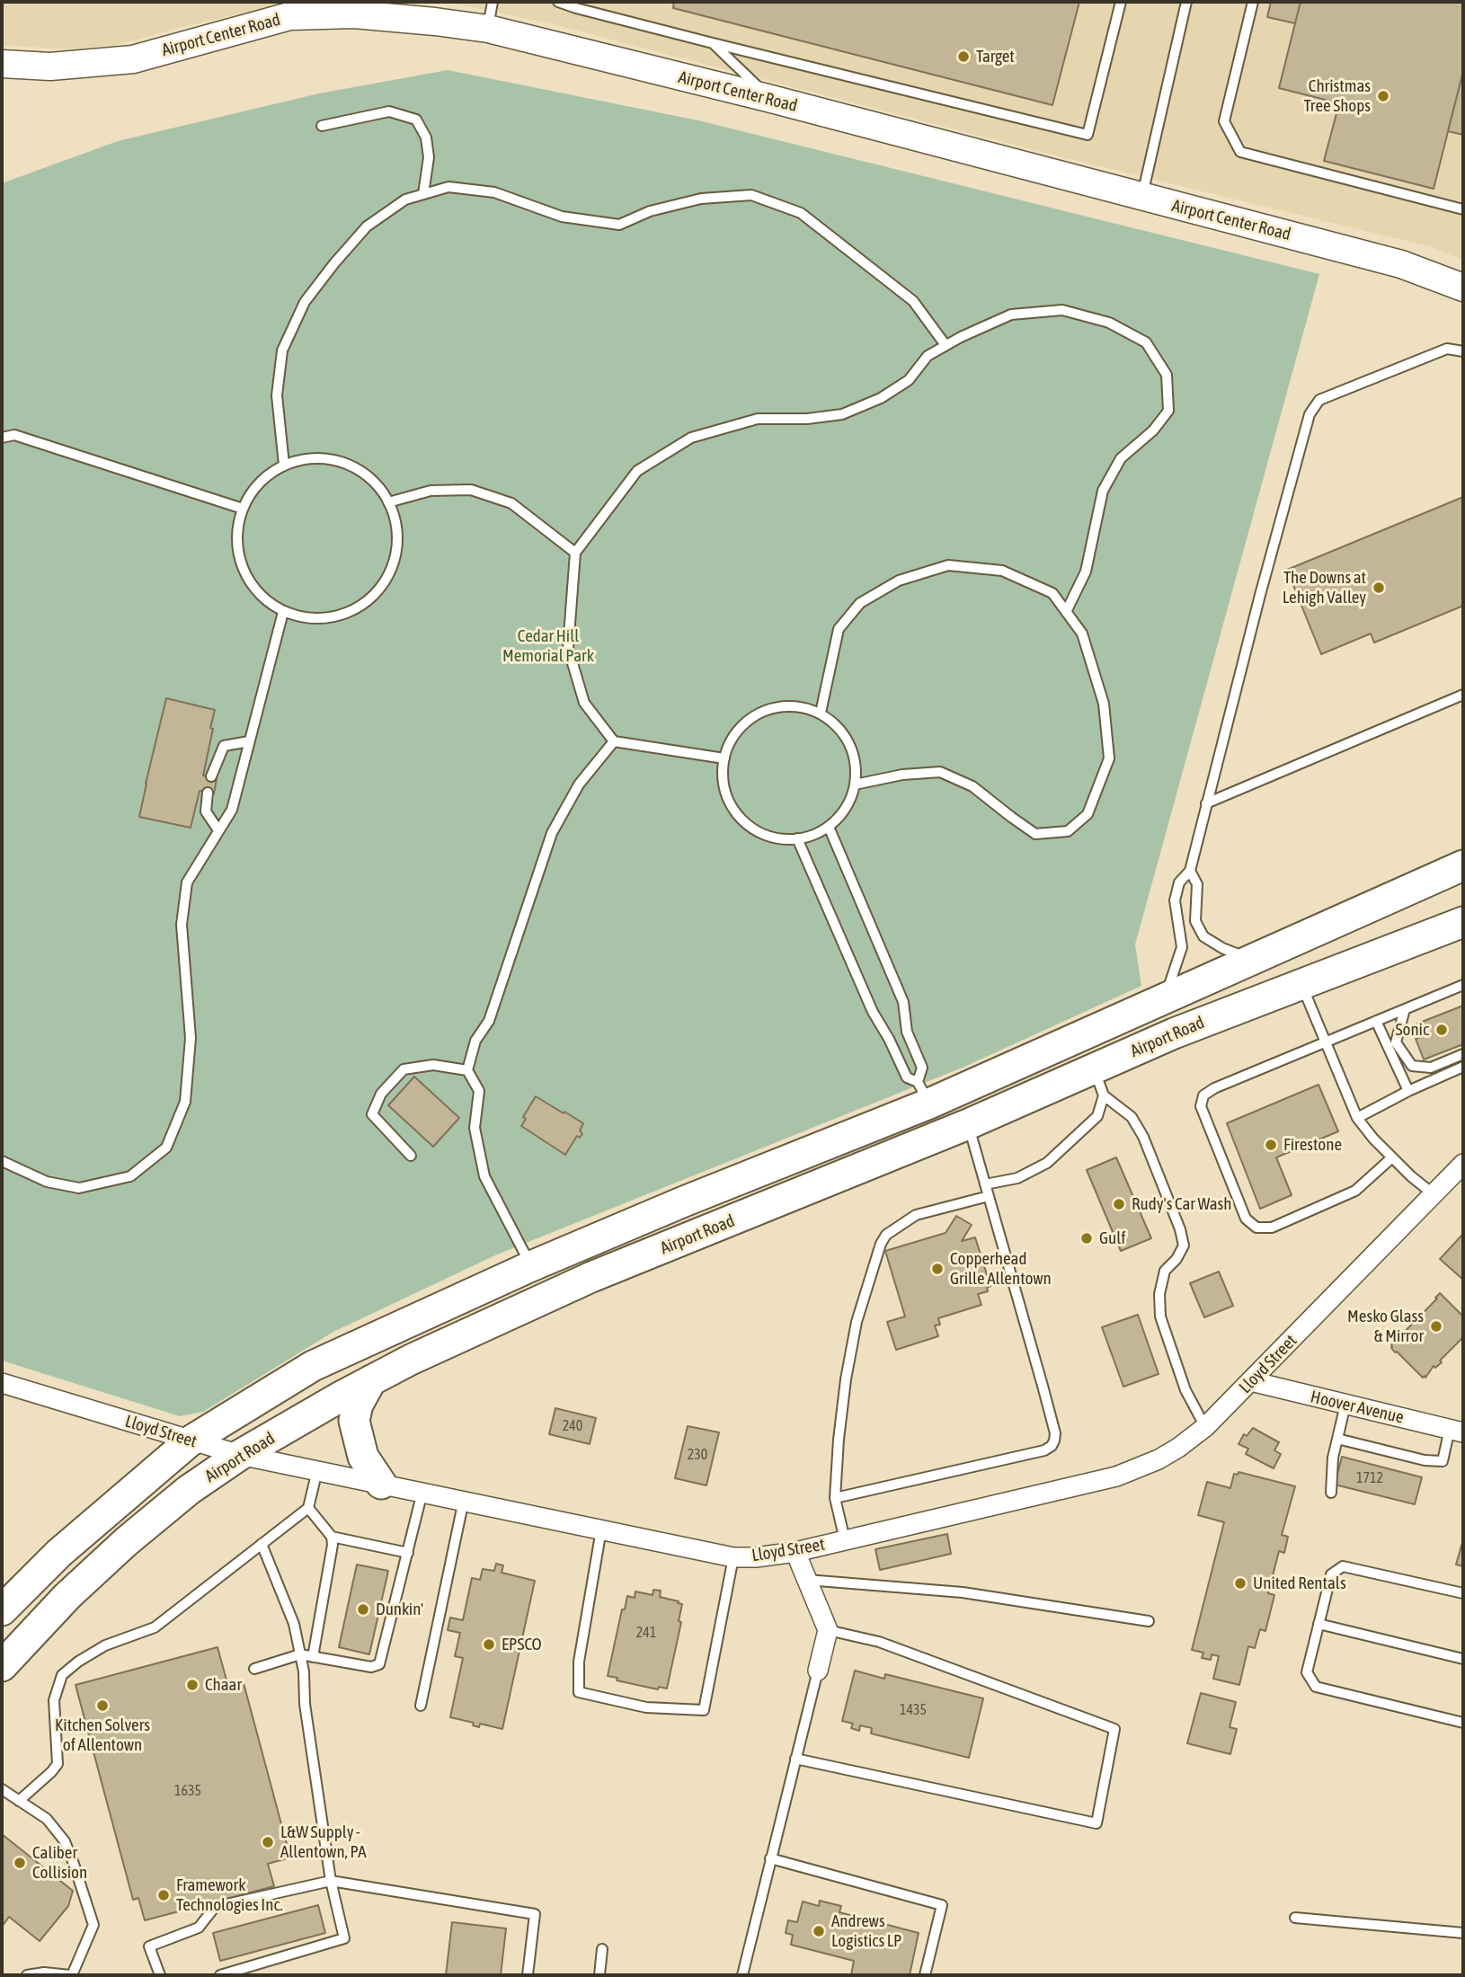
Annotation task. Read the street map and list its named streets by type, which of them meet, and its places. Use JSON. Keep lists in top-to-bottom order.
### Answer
{
  "streets": {
    "main road": ["Airport Road"],
    "street": ["Airport Center Road", "Lloyd Street", "Hoover Avenue"]
  },
  "crossings": [
    ["Airport Road", "Lloyd Street"],
    ["Lloyd Street", "Hoover Avenue"]
  ],
  "parks": ["Cedar Hill Memorial Park"],
  "places": [
    "Target",
    "Christmas Tree Shops",
    "The Downs at Lehigh Valley",
    "Sonic",
    "Firestone",
    "Rudy's Car Wash",
    "Gulf",
    "Copperhead Grille Allentown",
    "Mesko Glass & Mirror",
    "United Rentals",
    "Dunkin'",
    "EPSCO",
    "Chaar",
    "Kitchen Solvers of Allentown",
    "L&W Supply - Allentown, PA",
    "Caliber Collision",
    "Framework Technologies Inc.",
    "Andrews Logistics LP"
  ],
  "house_numbers": [
    "240",
    "230",
    "1712",
    "241",
    "1435",
    "1635"
  ]
}
